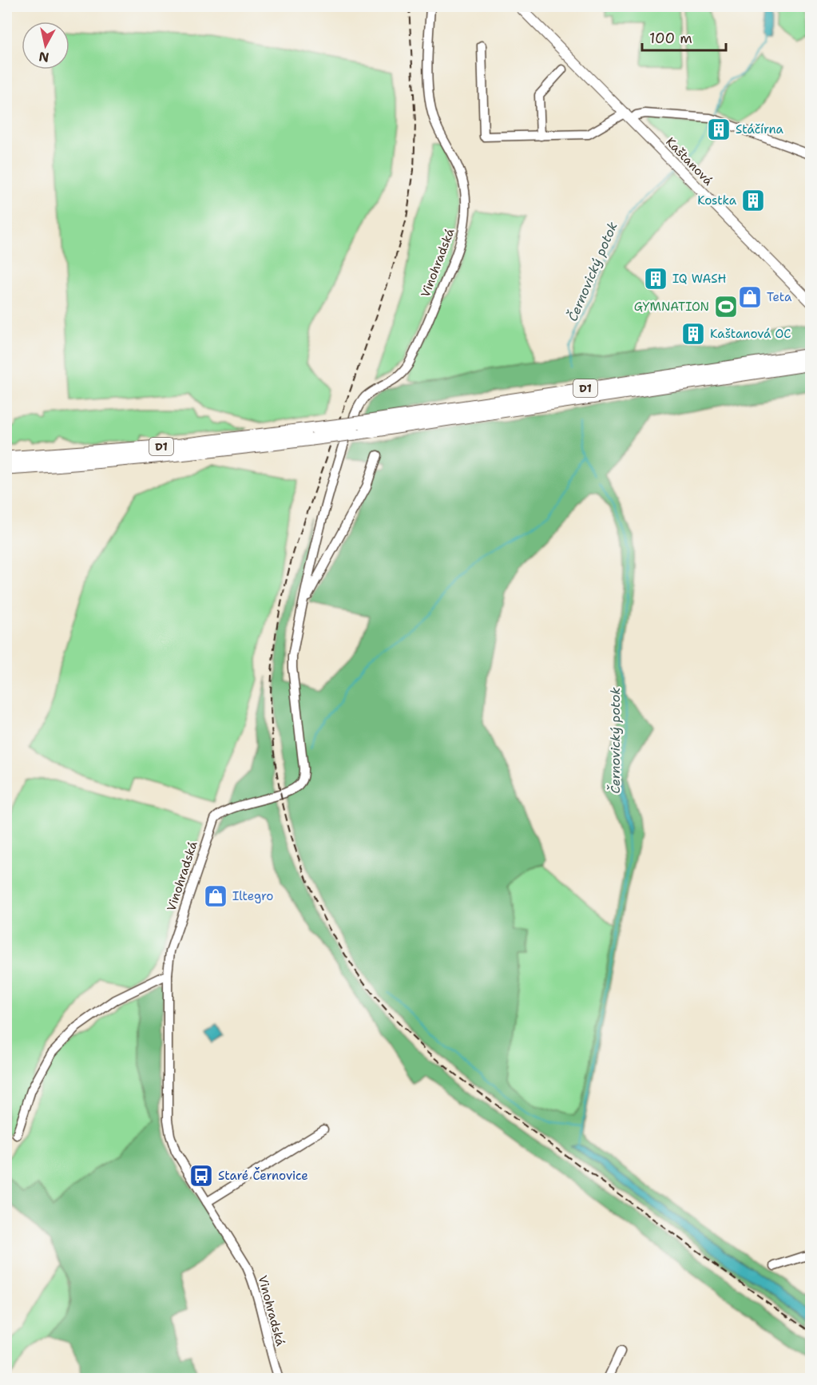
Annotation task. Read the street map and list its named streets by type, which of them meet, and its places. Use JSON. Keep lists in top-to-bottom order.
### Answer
{
  "streets": {
    "highway": ["D1"],
    "main road": ["Kaštanová"],
    "street": ["Vinohradská"]
  },
  "crossings": [
    ["Vinohradská", "D1"]
  ],
  "water": ["Černovický potok"],
  "places": {
    "building": [
      "Stáčírna",
      "Kostka",
      "IQ WASH",
      "Kaštanová OC"
    ],
    "shop": ["Teta", "Iltegro"],
    "sports": ["GYMNATION"],
    "bus stop": ["Staré Černovice"]
  },
  "scale_bar": "100 m",
  "north": "bottom"
}
